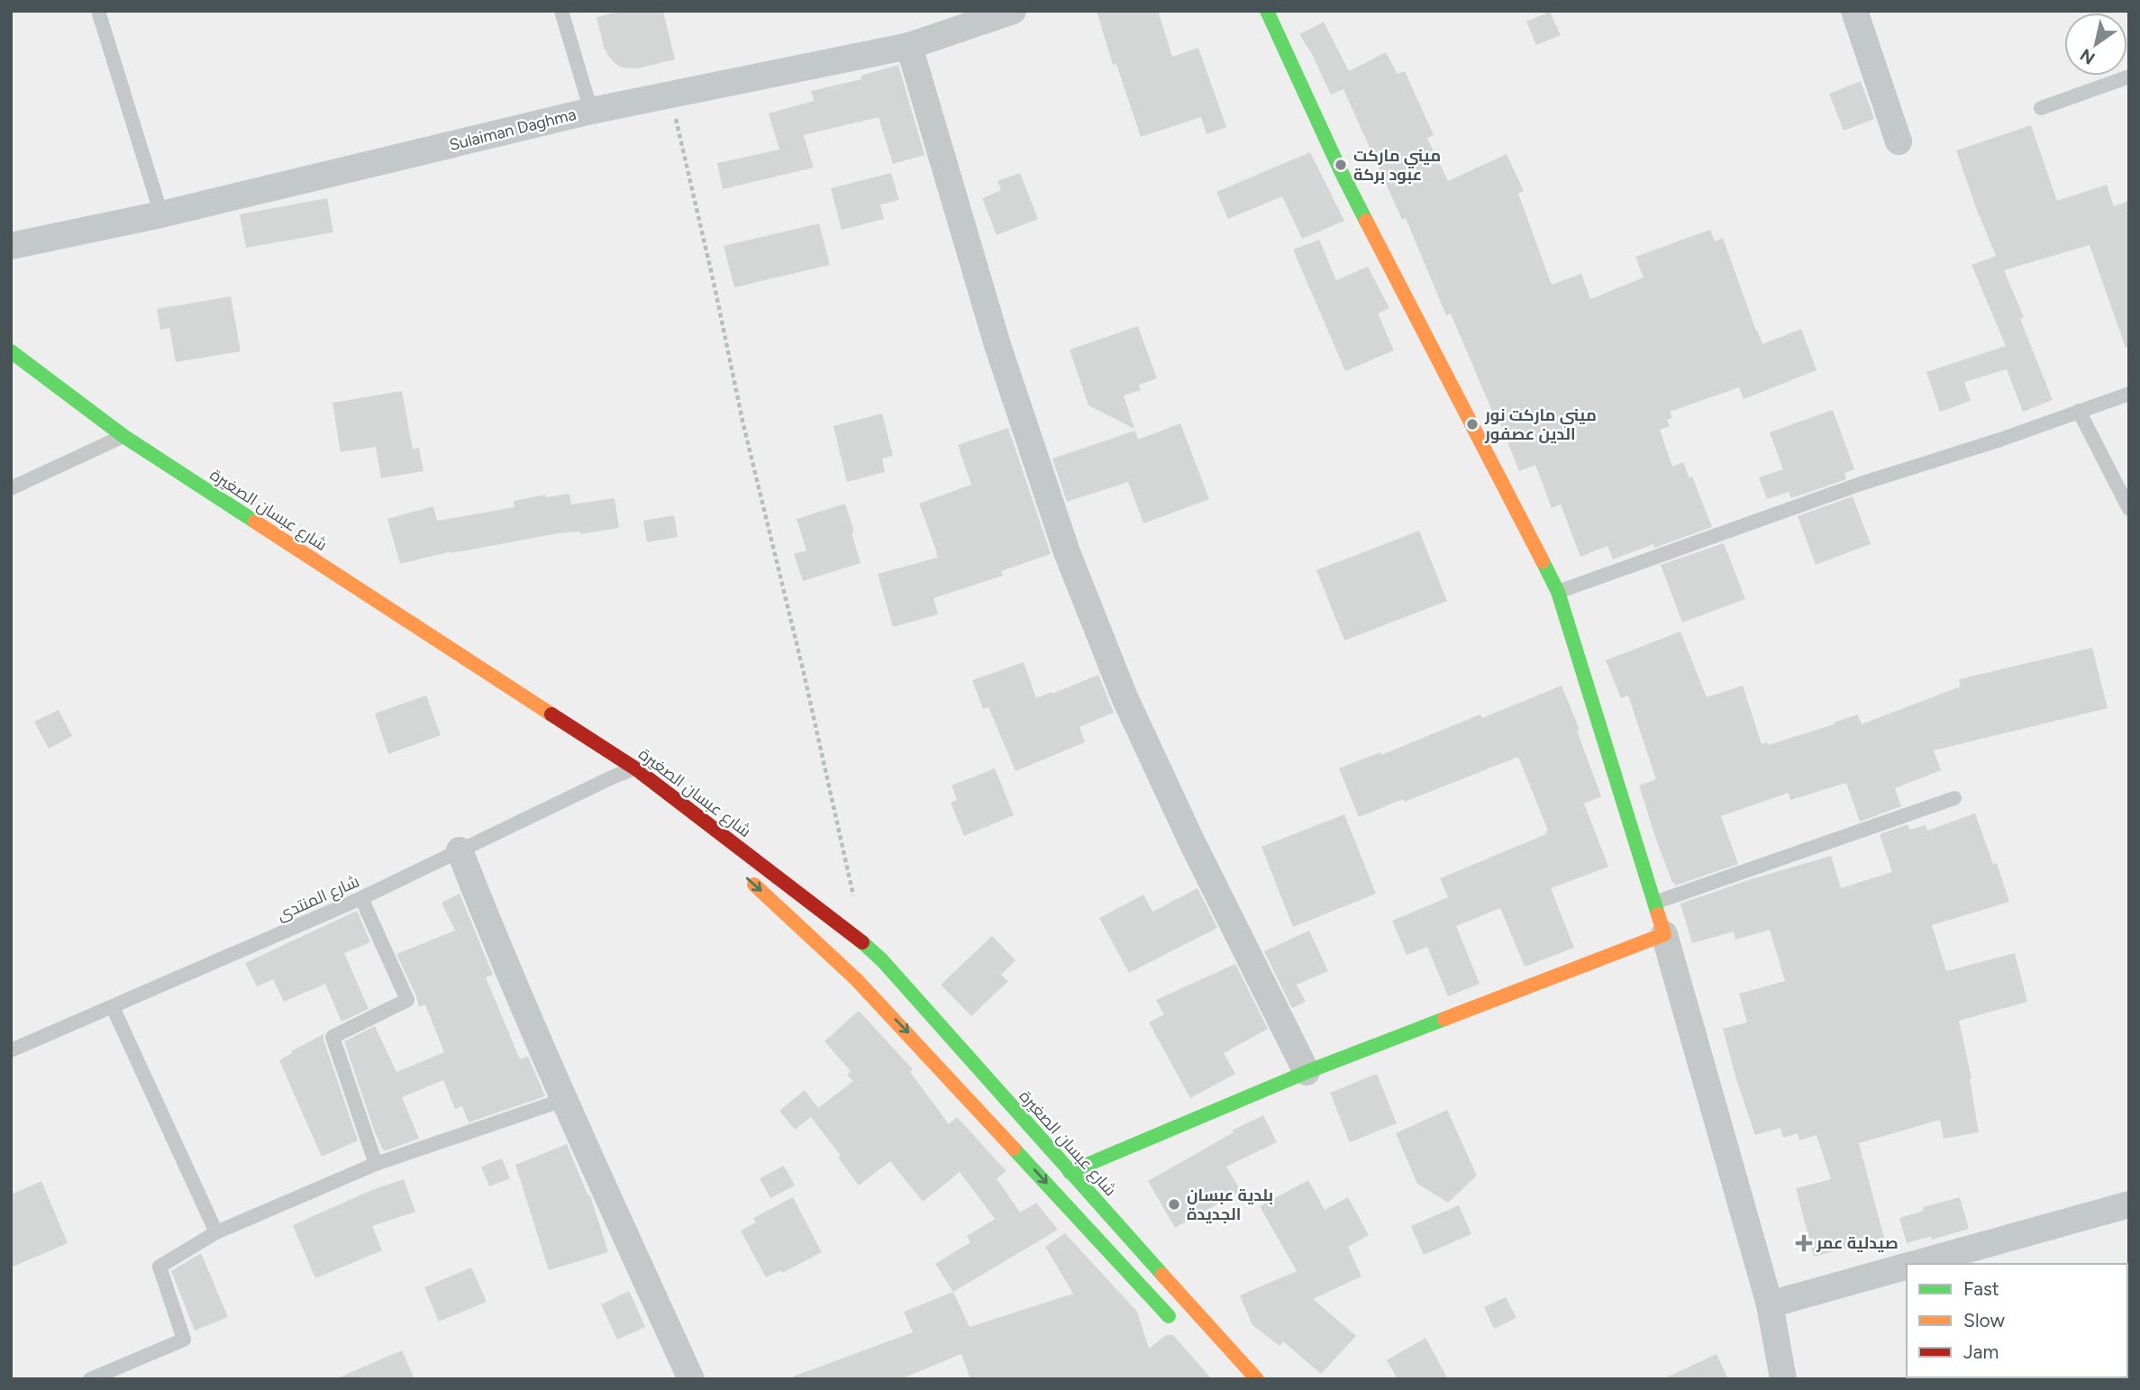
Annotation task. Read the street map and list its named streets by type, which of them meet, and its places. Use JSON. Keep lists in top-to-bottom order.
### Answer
{
  "streets": {
    "street": ["Sulaiman Daghma", "شارع عبسان الصغيرة"],
    "lane": ["شارع المنتدى"]
  },
  "crossings": [
    ["شارع عبسان الصغيرة", "شارع المنتدى"]
  ],
  "places": {
    "other": ["ميني ماركت عبود بركة", "ميني ماركت نور الدين عصفور", "بلدية عبسان الجديدة"],
    "health": ["صيدلية عمر"]
  },
  "legend": ["Fast", "Slow", "Jam"],
  "north": "bottom left"
}
